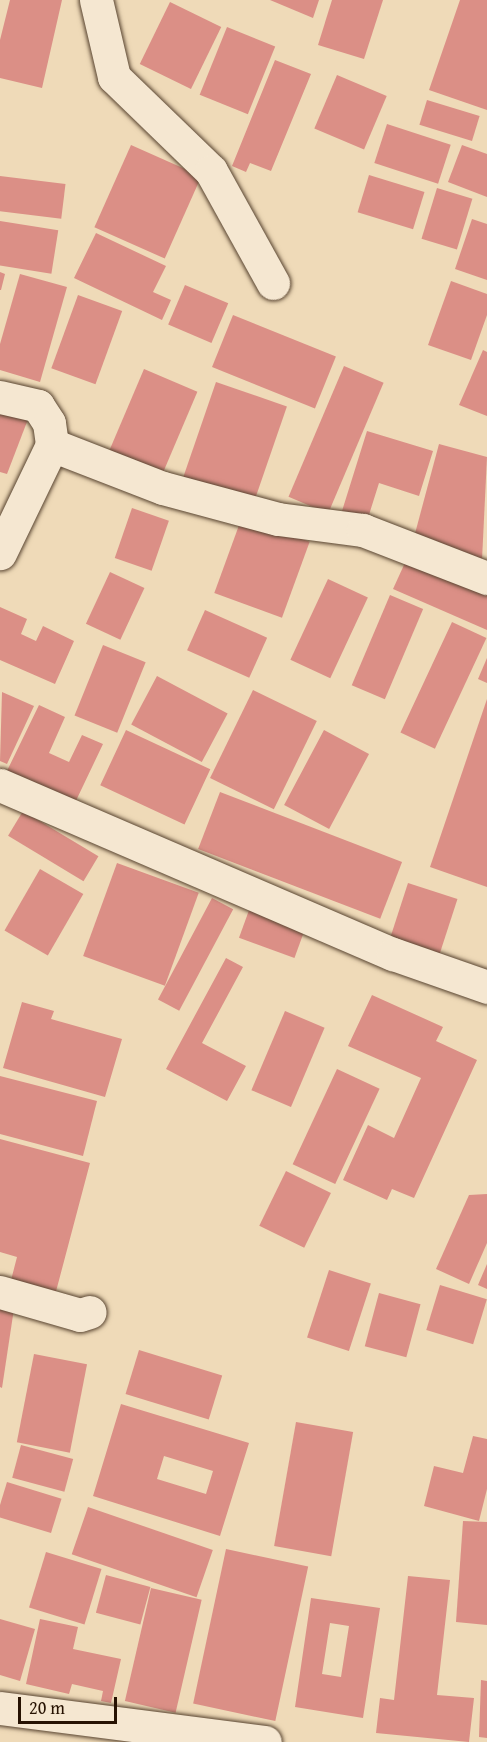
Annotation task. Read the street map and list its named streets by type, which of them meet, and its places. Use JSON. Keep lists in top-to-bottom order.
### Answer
{
  "scale_bar": "20 m"
}
